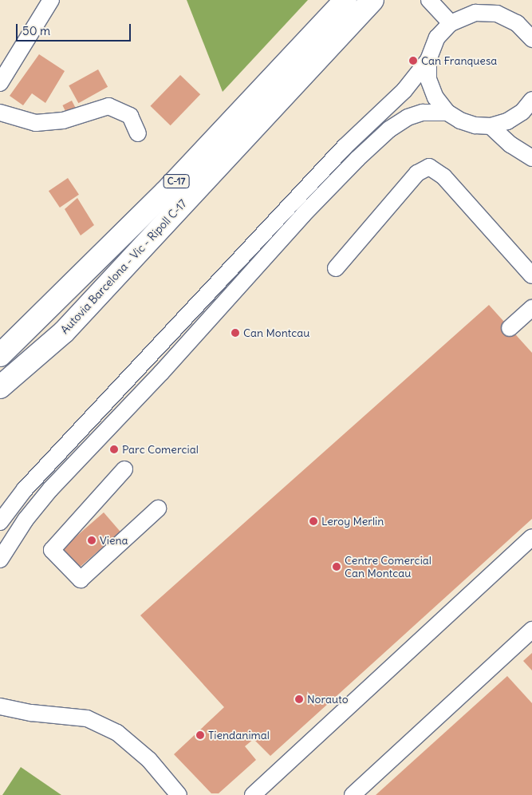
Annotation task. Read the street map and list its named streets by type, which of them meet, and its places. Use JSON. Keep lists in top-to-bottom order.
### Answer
{
  "streets": {
    "highway": ["C-17", "Autovia Barcelona - Vic - Ripoll C-17"]
  },
  "places": [
    "Can Franquesa",
    "Can Montcau",
    "Parc Comercial",
    "Leroy Merlin",
    "Viena",
    "Centre Comercial Can Montcau",
    "Norauto",
    "Tiendanimal"
  ],
  "scale_bar": "50 m"
}
